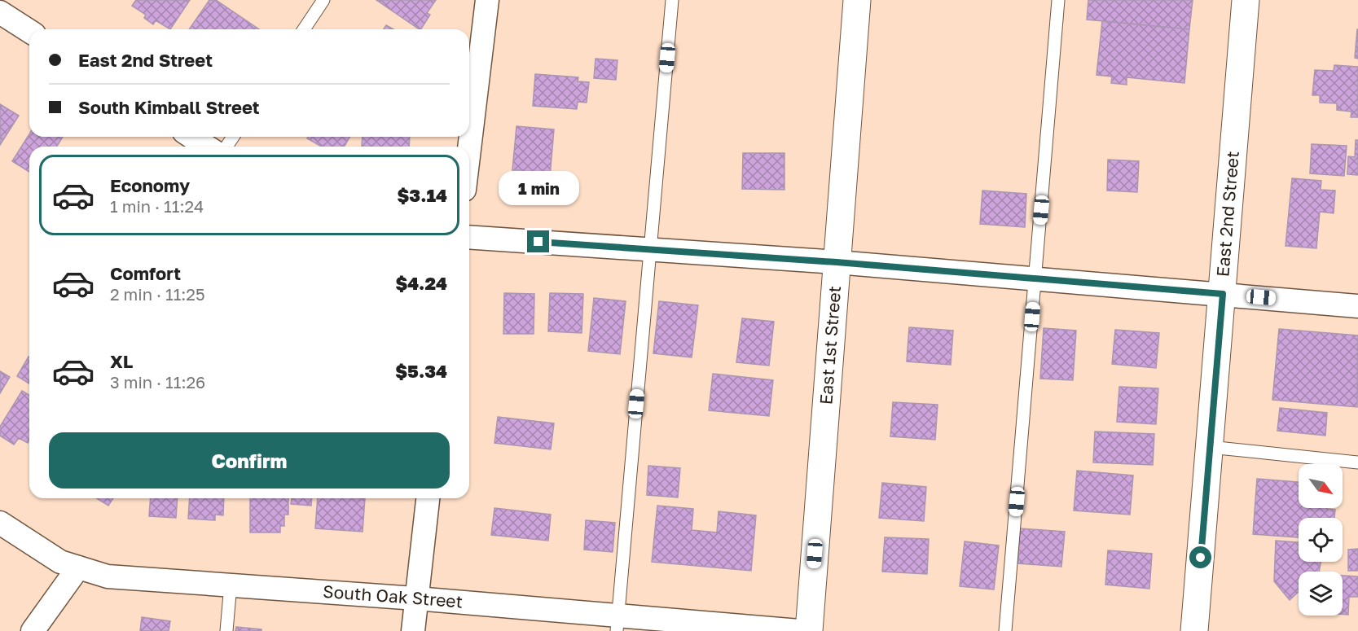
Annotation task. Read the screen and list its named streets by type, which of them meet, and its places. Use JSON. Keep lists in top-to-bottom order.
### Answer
{
  "streets": {
    "highway": ["East 2nd Street", "East 1st Street"],
    "street": ["South Oak Street"]
  },
  "north": "bottom right",
  "page": {
    "banner": ["East 2nd Street", "South Kimball Street"],
    "list": [
      {
        "name": "Economy",
        "note": "1 min · 11:24",
        "value": "$3.14"
      },
      {
        "name": "Comfort",
        "note": "2 min · 11:25",
        "value": "$4.24"
      },
      {
        "name": "XL",
        "note": "3 min · 11:26",
        "value": "$5.34"
      }
    ],
    "bubble": "1 min",
    "buttons": "Confirm"
  }
}
